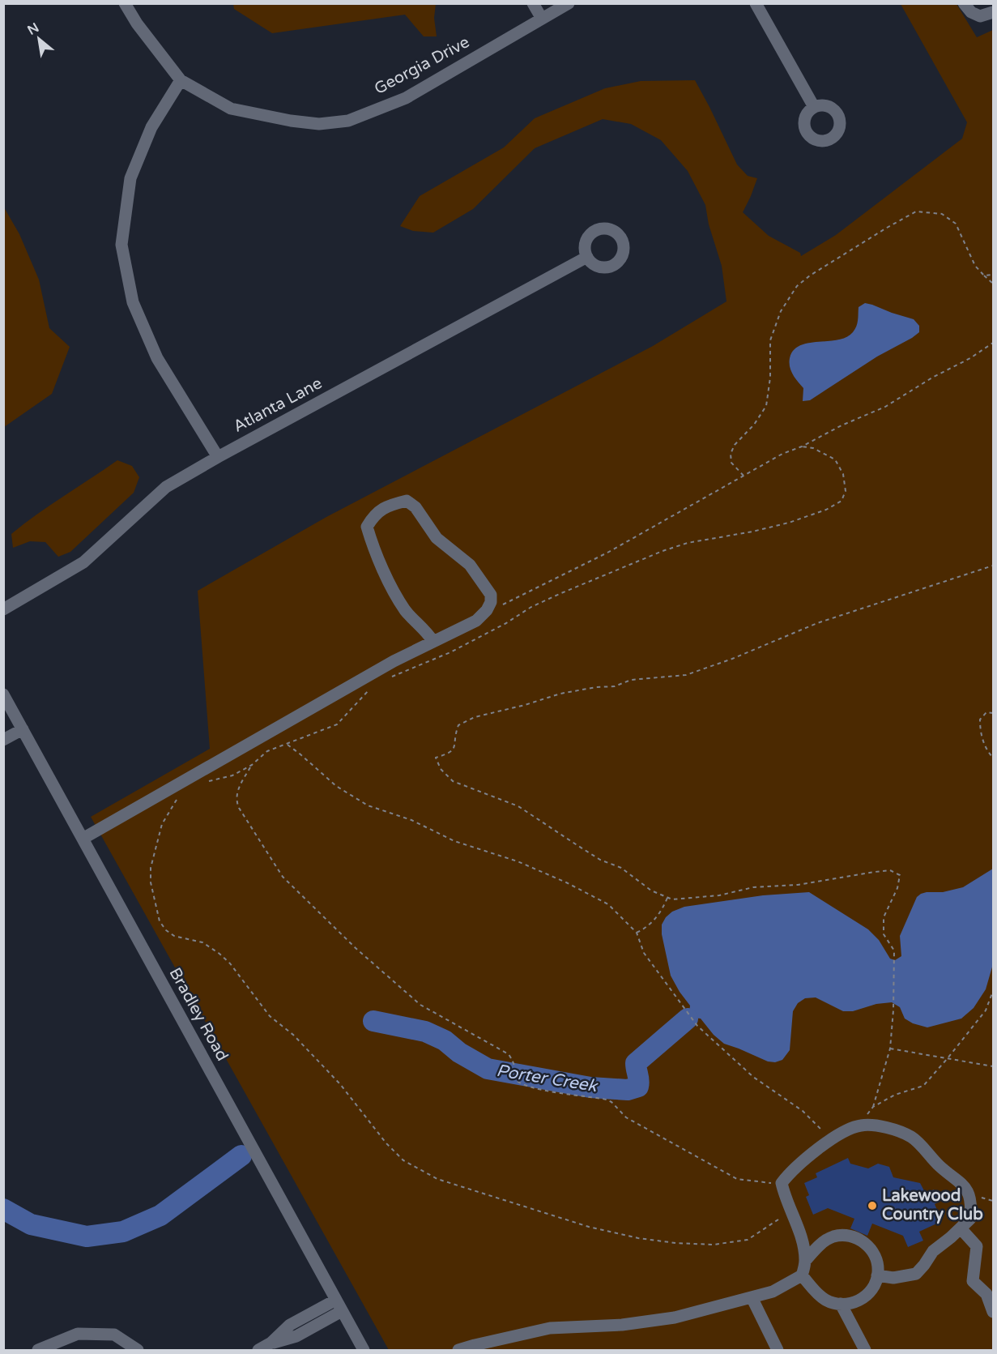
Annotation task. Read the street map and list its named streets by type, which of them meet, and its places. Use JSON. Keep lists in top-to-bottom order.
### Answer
{
  "streets": {
    "street": ["Georgia Drive", "Atlanta Lane", "Bradley Road"]
  },
  "water": ["Porter Creek"],
  "places": ["Lakewood Country Club"],
  "north": "top left"
}
